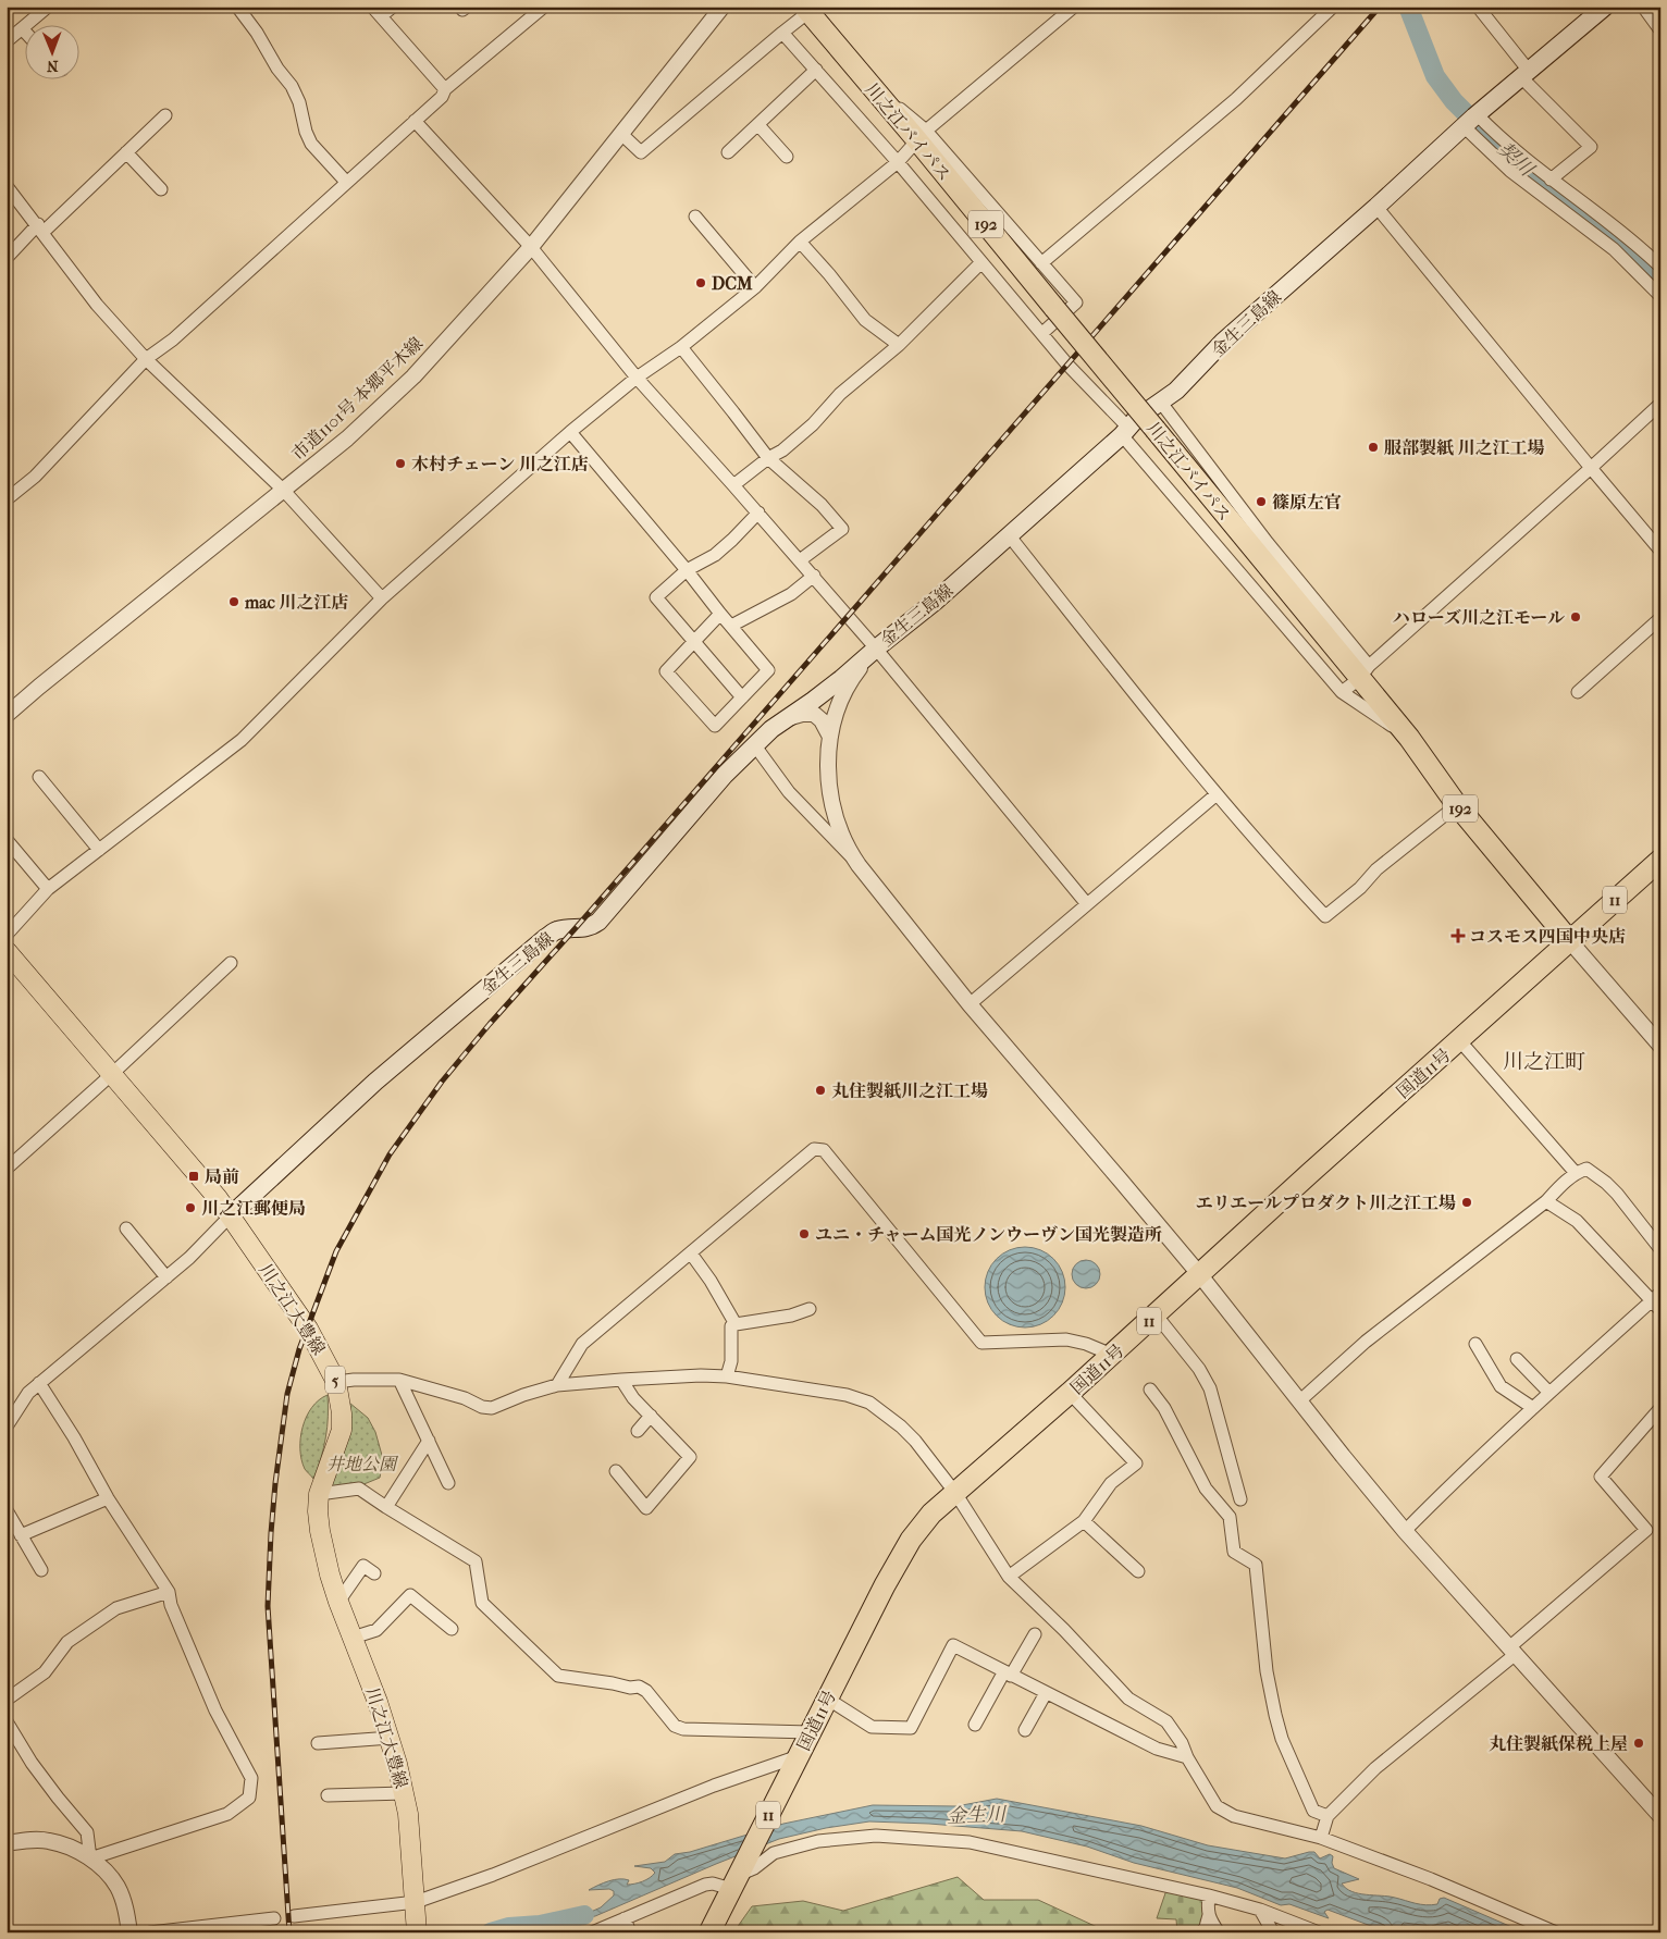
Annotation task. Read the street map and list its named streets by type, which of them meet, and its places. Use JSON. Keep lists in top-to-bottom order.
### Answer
{
  "streets": {
    "highway": [
      "川之江バイパス",
      "192",
      "11",
      "国道11号"
    ],
    "main road": ["金生三島線", "川之江大豊線", "5"],
    "street": ["市道1101号 本郷平木線"]
  },
  "crossings": [
    ["川之江バイパス", "国道11号"],
    ["金生三島線", "川之江大豊線"]
  ],
  "districts": ["川之江町"],
  "water": ["契川", "金生川"],
  "parks": ["井地公園"],
  "places": {
    "other": [
      "DCM",
      "服部製紙 川之江工場",
      "木村チェーン 川之江店",
      "篠原左官",
      "mac 川之江店",
      "ハローズ川之江モール",
      "丸住製紙川之江工場",
      "エリエールプロダクト川之江工場",
      "川之江郵便局",
      "ユニ・チャーム国光ノンウーヴン国光製造所",
      "丸住製紙保税上屋"
    ],
    "health": ["コスモス四国中央店"],
    "transit": ["局前"]
  },
  "north": "bottom"
}
